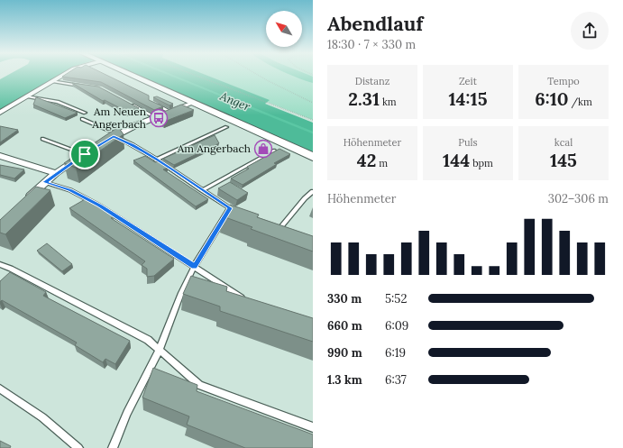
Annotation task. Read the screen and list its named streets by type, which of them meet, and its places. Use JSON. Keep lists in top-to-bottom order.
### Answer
{
  "water": ["Anger"],
  "places": {
    "bus stop": ["Am Neuen Angerbach"],
    "shop": ["Am Angerbach"]
  },
  "north": "top left",
  "page": {
    "heading": ["Abendlauf", "18:30 · 7 × 330 m"],
    "stats": [
      ["Distanz", "2.31 km"],
      ["Zeit", "14:15"],
      ["Tempo", "6:10 /km"],
      ["Höhenmeter", "42 m"],
      ["Puls", "144 bpm"],
      ["kcal", "145"]
    ],
    "chart": ["Höhenmeter", "302–306 m"],
    "list": [
      {
        "name": "330 m",
        "note": "5:52"
      },
      {
        "name": "660 m",
        "note": "6:09"
      },
      {
        "name": "990 m",
        "note": "6:19"
      },
      {
        "name": "1.3 km",
        "note": "6:37"
      }
    ]
  }
}
